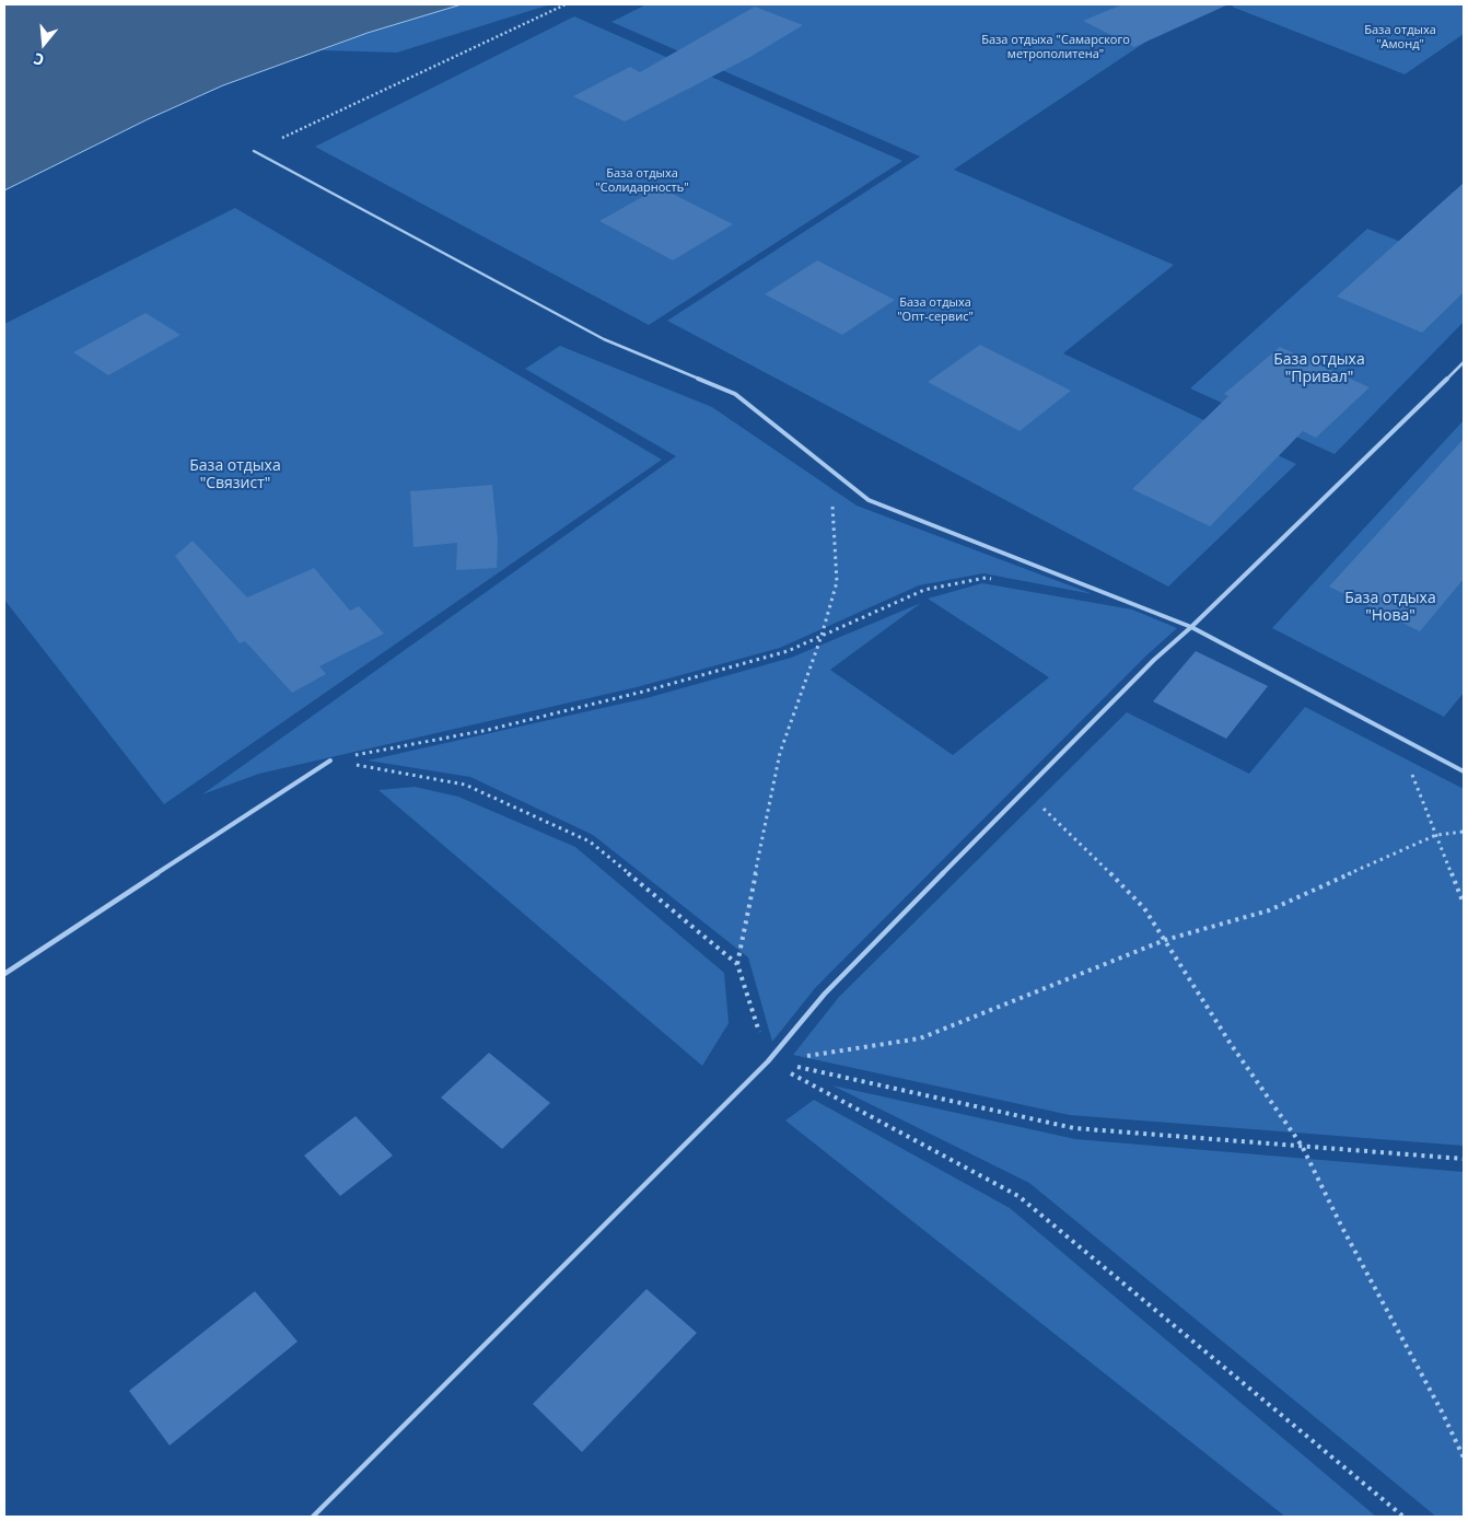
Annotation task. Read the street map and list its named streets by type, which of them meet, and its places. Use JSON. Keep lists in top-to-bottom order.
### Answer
{
  "parks": [
    "База отдыха \"Амонд\"",
    "База отдыха \"Самарского метрополитена\"",
    "База отдыха \"Солидарность\"",
    "База отдыха \"Опт-сервис\"",
    "База отдыха \"Привал\"",
    "База отдыха \"Связист\"",
    "База отдыха \"Нова\""
  ],
  "north": "bottom"
}
